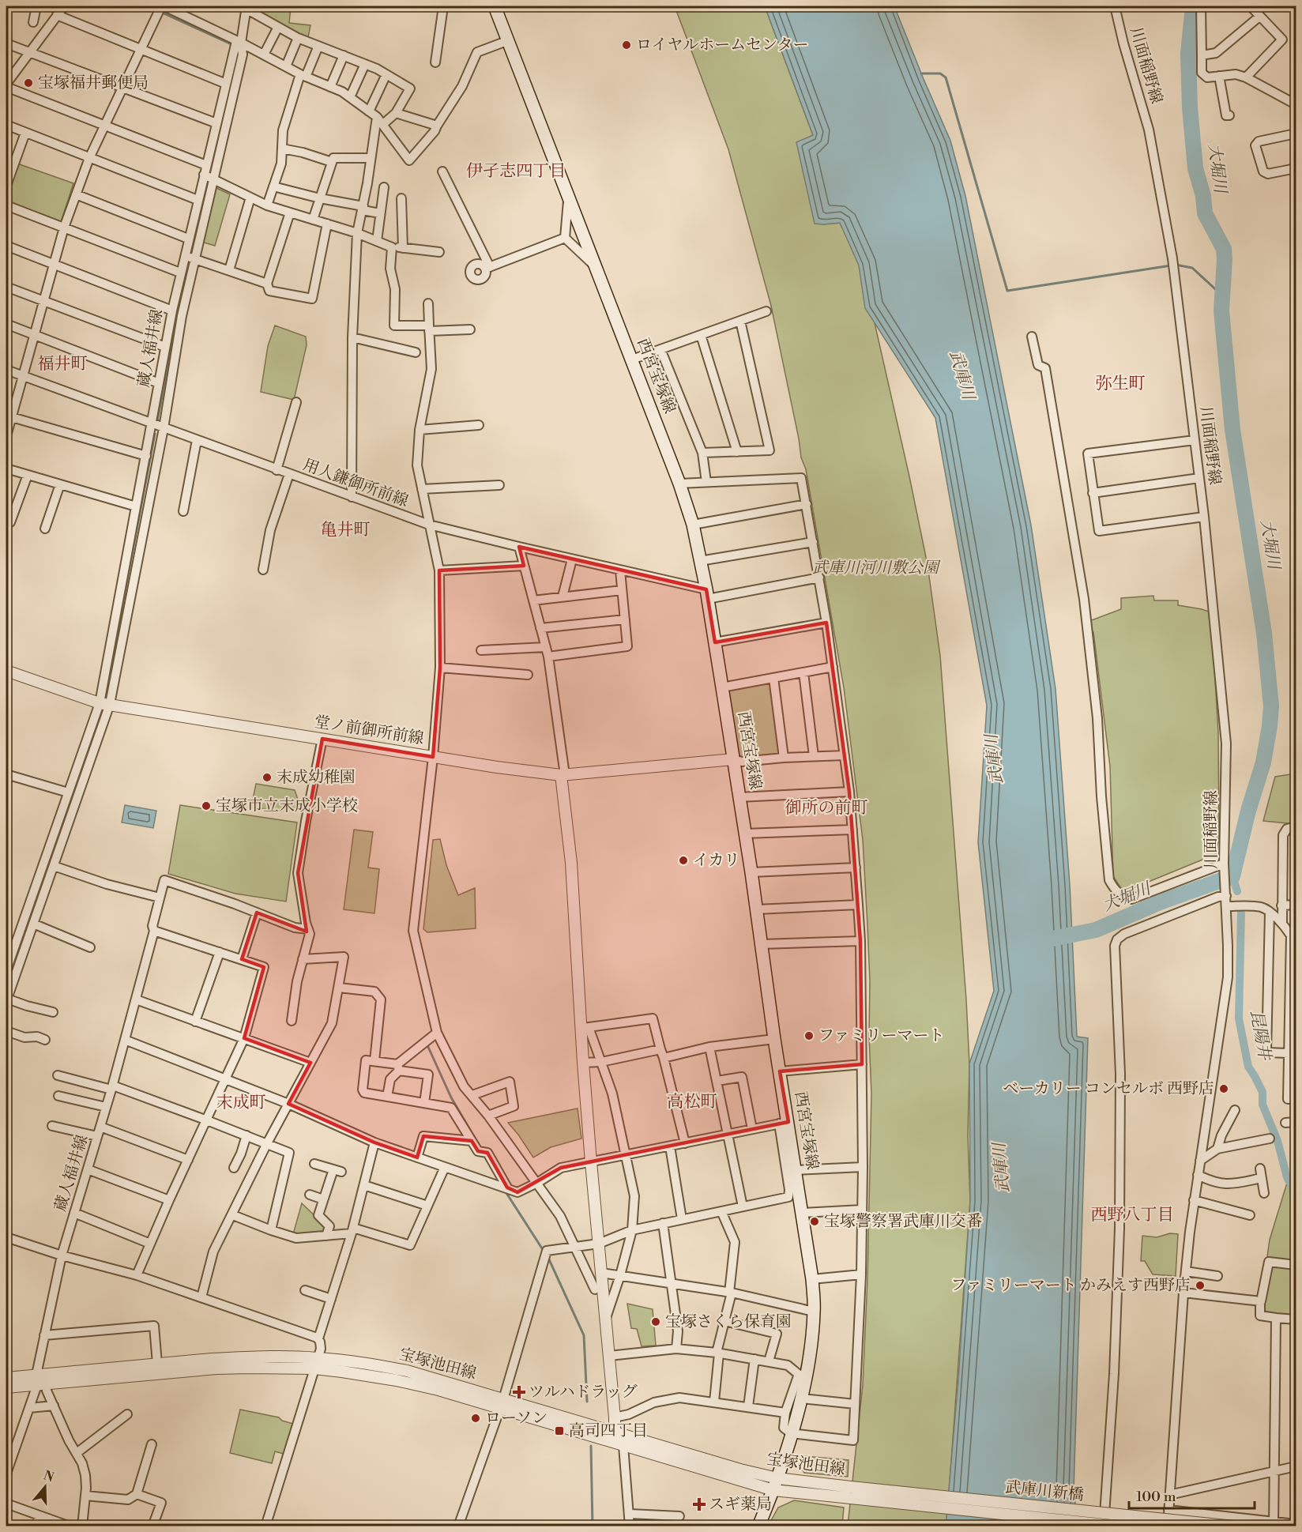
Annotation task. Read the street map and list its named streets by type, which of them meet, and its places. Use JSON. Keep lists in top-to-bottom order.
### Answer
{
  "streets": {
    "main road": ["西宮宝塚線"],
    "street": [
      "川面稲野線",
      "蔵人福井線",
      "用人鎌御所前線",
      "堂ノ前御所前線",
      "宝塚池田線",
      "武庫川新橋"
    ]
  },
  "crossings": [
    ["蔵人福井線", "用人鎌御所前線"],
    ["蔵人福井線", "堂ノ前御所前線"],
    ["西宮宝塚線", "用人鎌御所前線"],
    ["西宮宝塚線", "堂ノ前御所前線"],
    ["西宮宝塚線", "宝塚池田線"]
  ],
  "districts": [
    "伊孑志四丁目",
    "福井町",
    "弥生町",
    "亀井町",
    "御所の前町",
    "高松町",
    "末成町",
    "西野八丁目"
  ],
  "water": ["大堀川", "武庫川", "昆陽井"],
  "parks": ["武庫川河川敷公園"],
  "places": {
    "other": [
      "ロイヤルホームセンター",
      "宝塚福井郵便局",
      "末成幼稚園",
      "宝塚市立末成小学校",
      "イカリ",
      "ファミリーマート",
      "ベーカリー コンセルボ 西野店",
      "宝塚警察署武庫川交番",
      "ファミリーマート かみえす西野店",
      "宝塚さくら保育園",
      "ローソン"
    ],
    "health": ["ツルハドラッグ", "スギ薬局"],
    "transit": ["高司四丁目"]
  },
  "scale_bar": "100 m",
  "north": "top"
}
